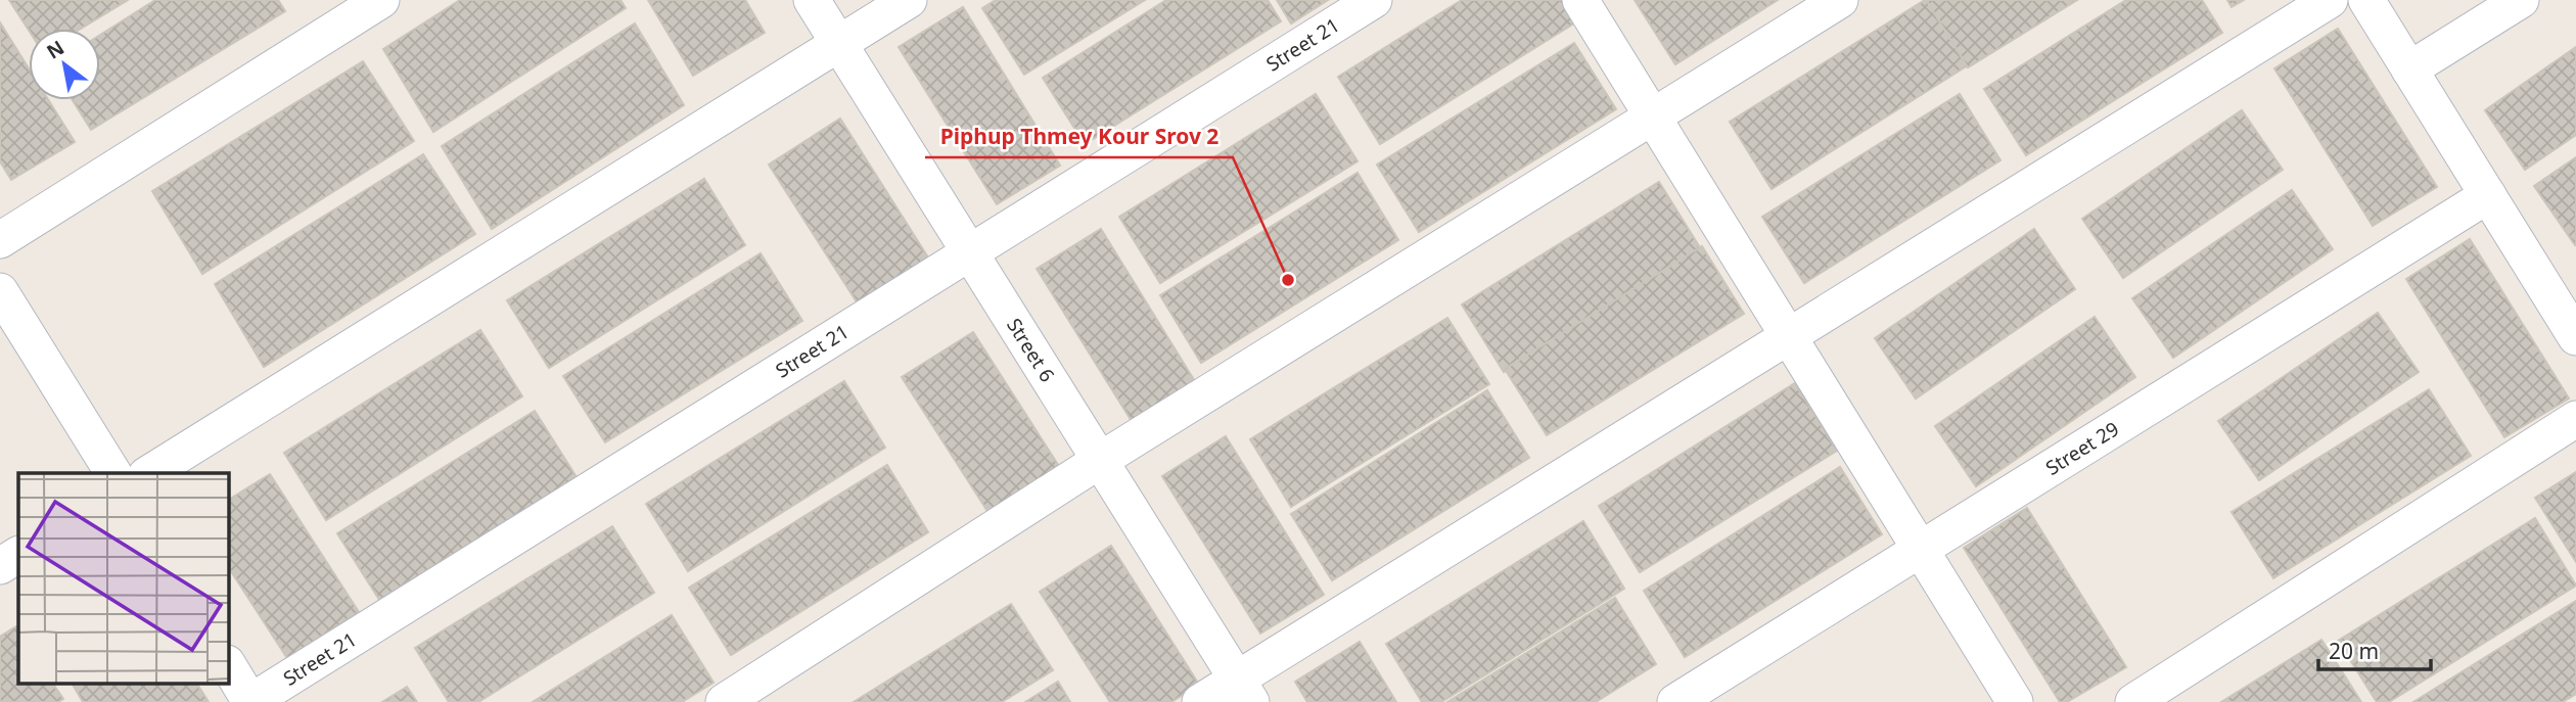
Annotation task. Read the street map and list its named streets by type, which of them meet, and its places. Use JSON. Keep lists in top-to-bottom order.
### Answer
{
  "streets": {
    "street": ["Street 21", "Street 6", "Street 29"]
  },
  "crossings": [
    ["Street 21", "Street 6"]
  ],
  "places": ["Piphup Thmey Kour Srov 2"],
  "scale_bar": "20 m",
  "north": "top left"
}
